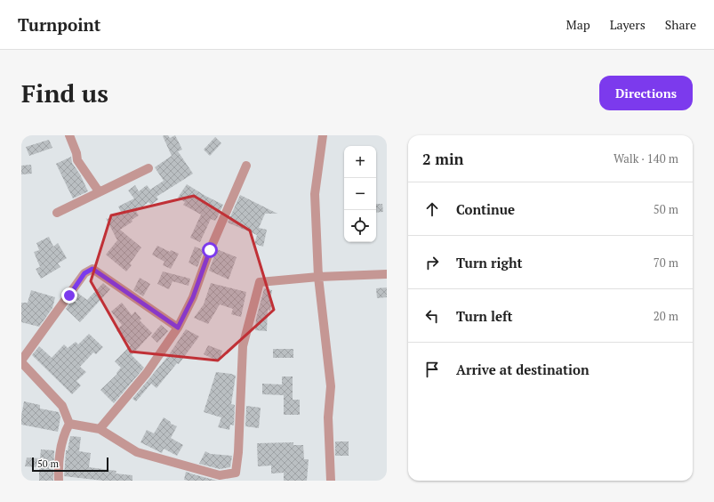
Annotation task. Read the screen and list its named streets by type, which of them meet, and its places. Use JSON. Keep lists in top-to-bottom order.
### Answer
{
  "scale_bar": "50 m",
  "page": {
    "header": "Turnpoint",
    "nav": ["Map", "Layers", "Share"],
    "buttons": "Directions",
    "title": "Find us",
    "heading": ["2 min", "Walk · 140 m"],
    "map_buttons": ["+", "−"],
    "list": [
      ["Continue", "50 m"],
      ["Turn right", "70 m"],
      ["Turn left", "20 m"],
      "Arrive at destination"
    ],
    "scale": "50 m"
  }
}
